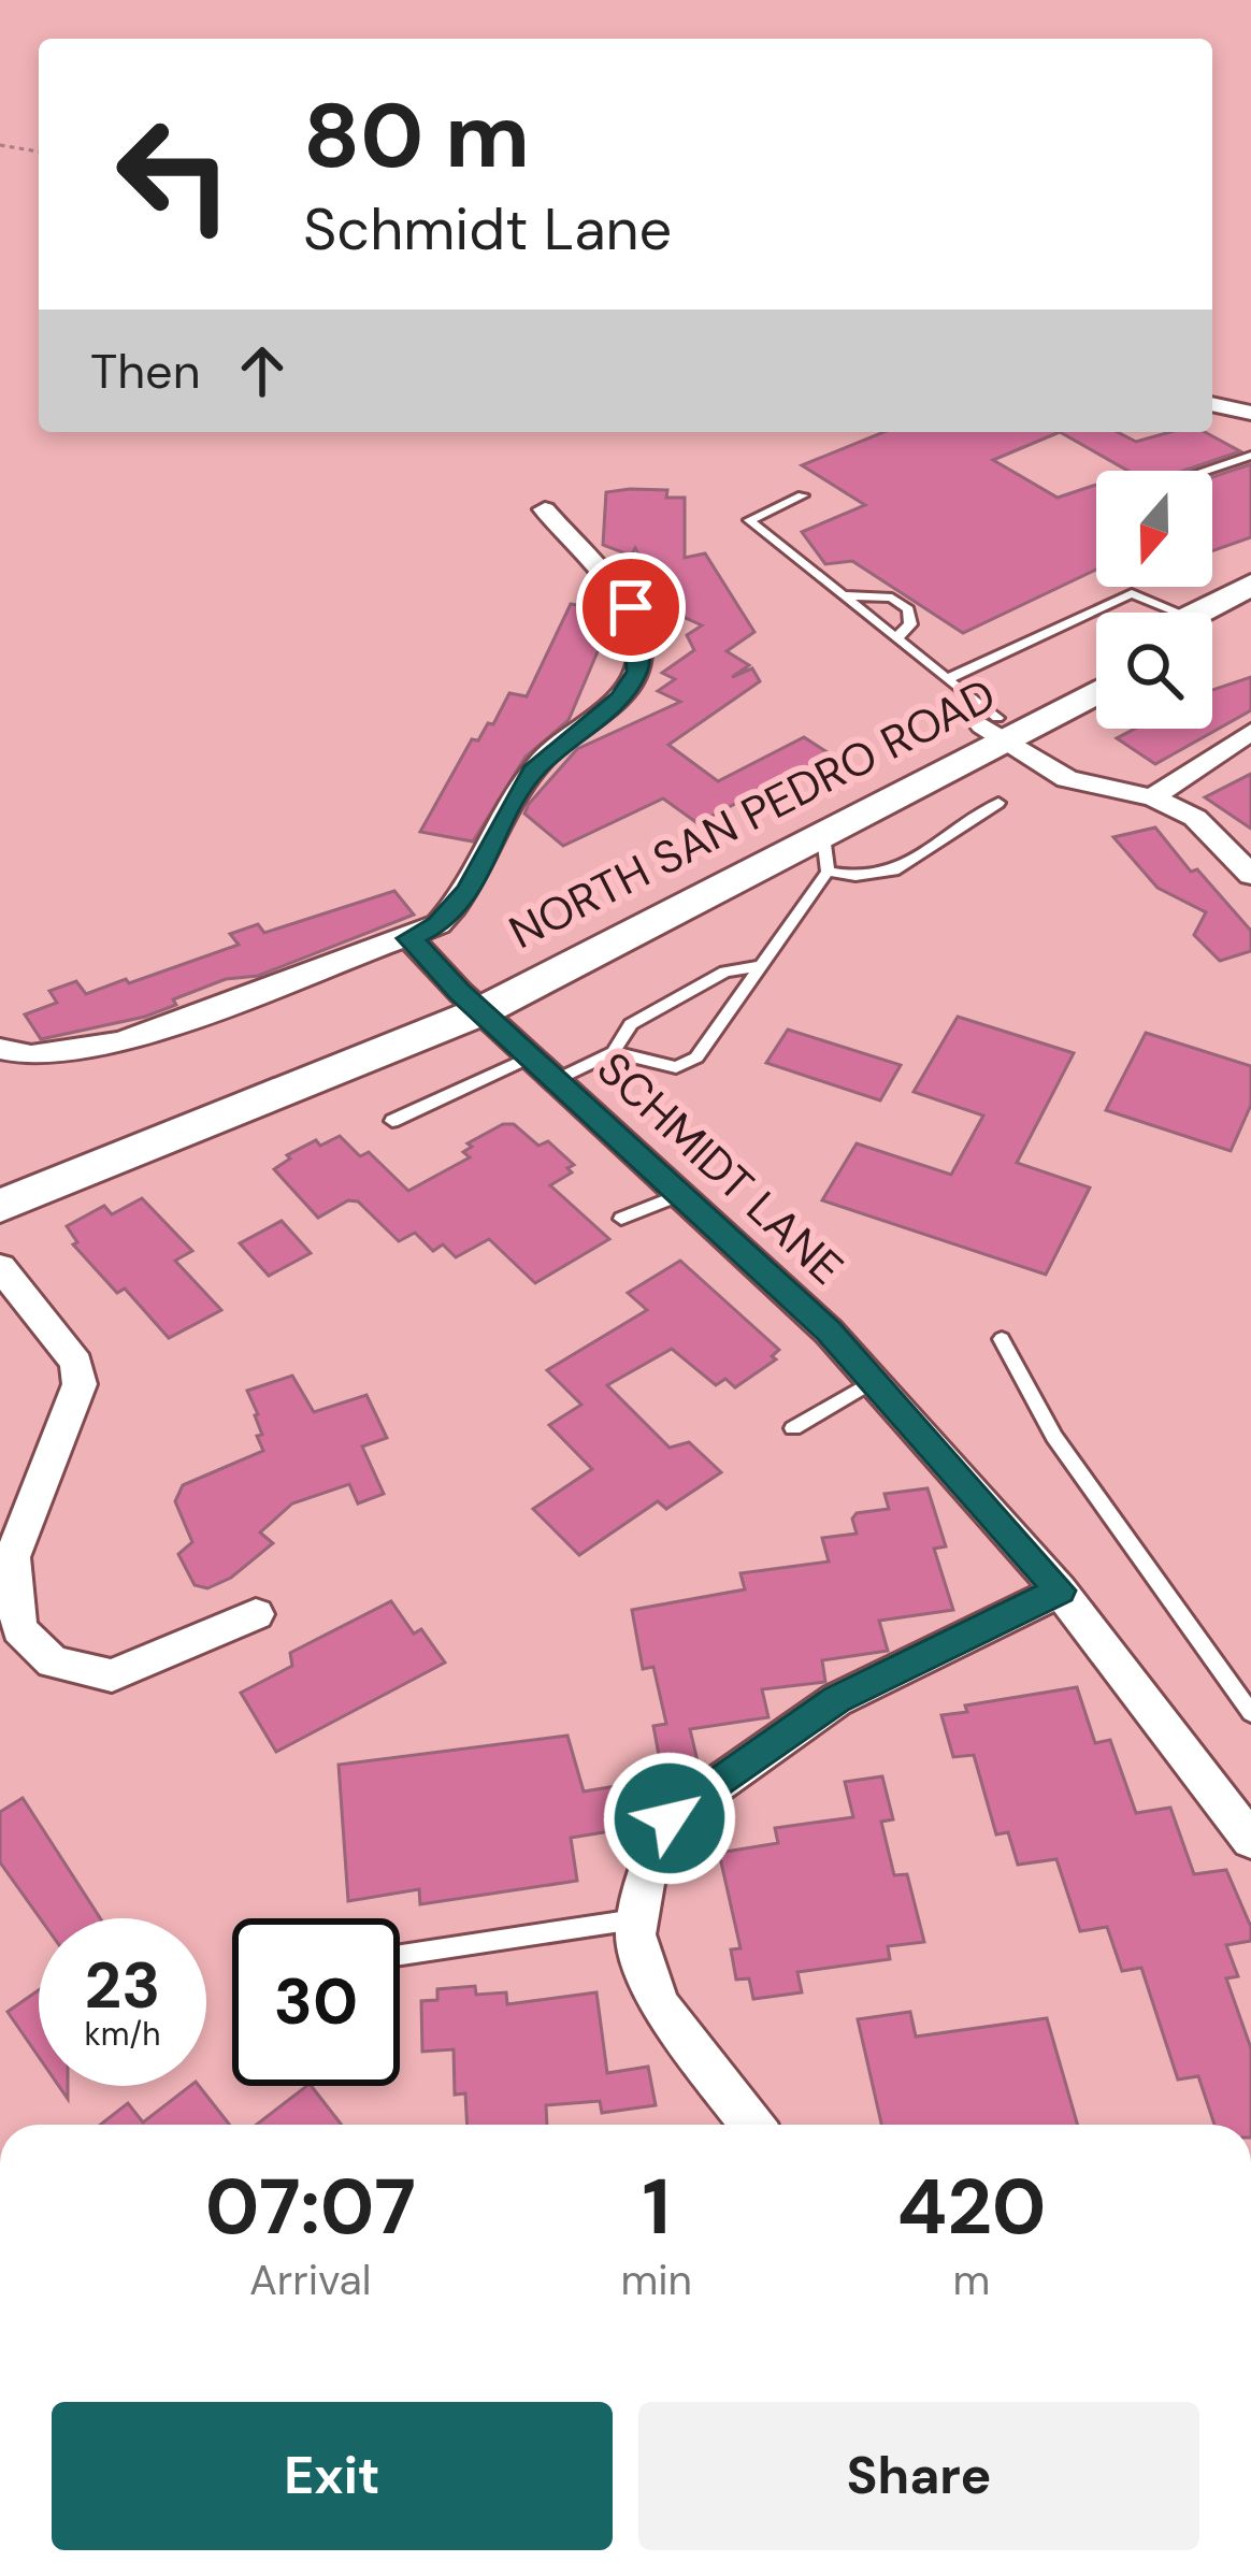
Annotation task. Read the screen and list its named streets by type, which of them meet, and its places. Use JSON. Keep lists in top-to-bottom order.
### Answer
{
  "streets": {
    "main road": ["NORTH SAN PEDRO ROAD"],
    "street": ["SCHMIDT LANE"]
  },
  "crossings": [
    ["NORTH SAN PEDRO ROAD", "SCHMIDT LANE"]
  ],
  "north": "bottom",
  "page": {
    "turn": ["80 m", "Schmidt Lane"],
    "then": "Then",
    "speed": "23 km/h",
    "limit": "30",
    "eta": [
      "07:07",
      "Arrival",
      "1",
      "min",
      "420",
      "m"
    ],
    "buttons": ["Exit", "Share"]
  }
}
